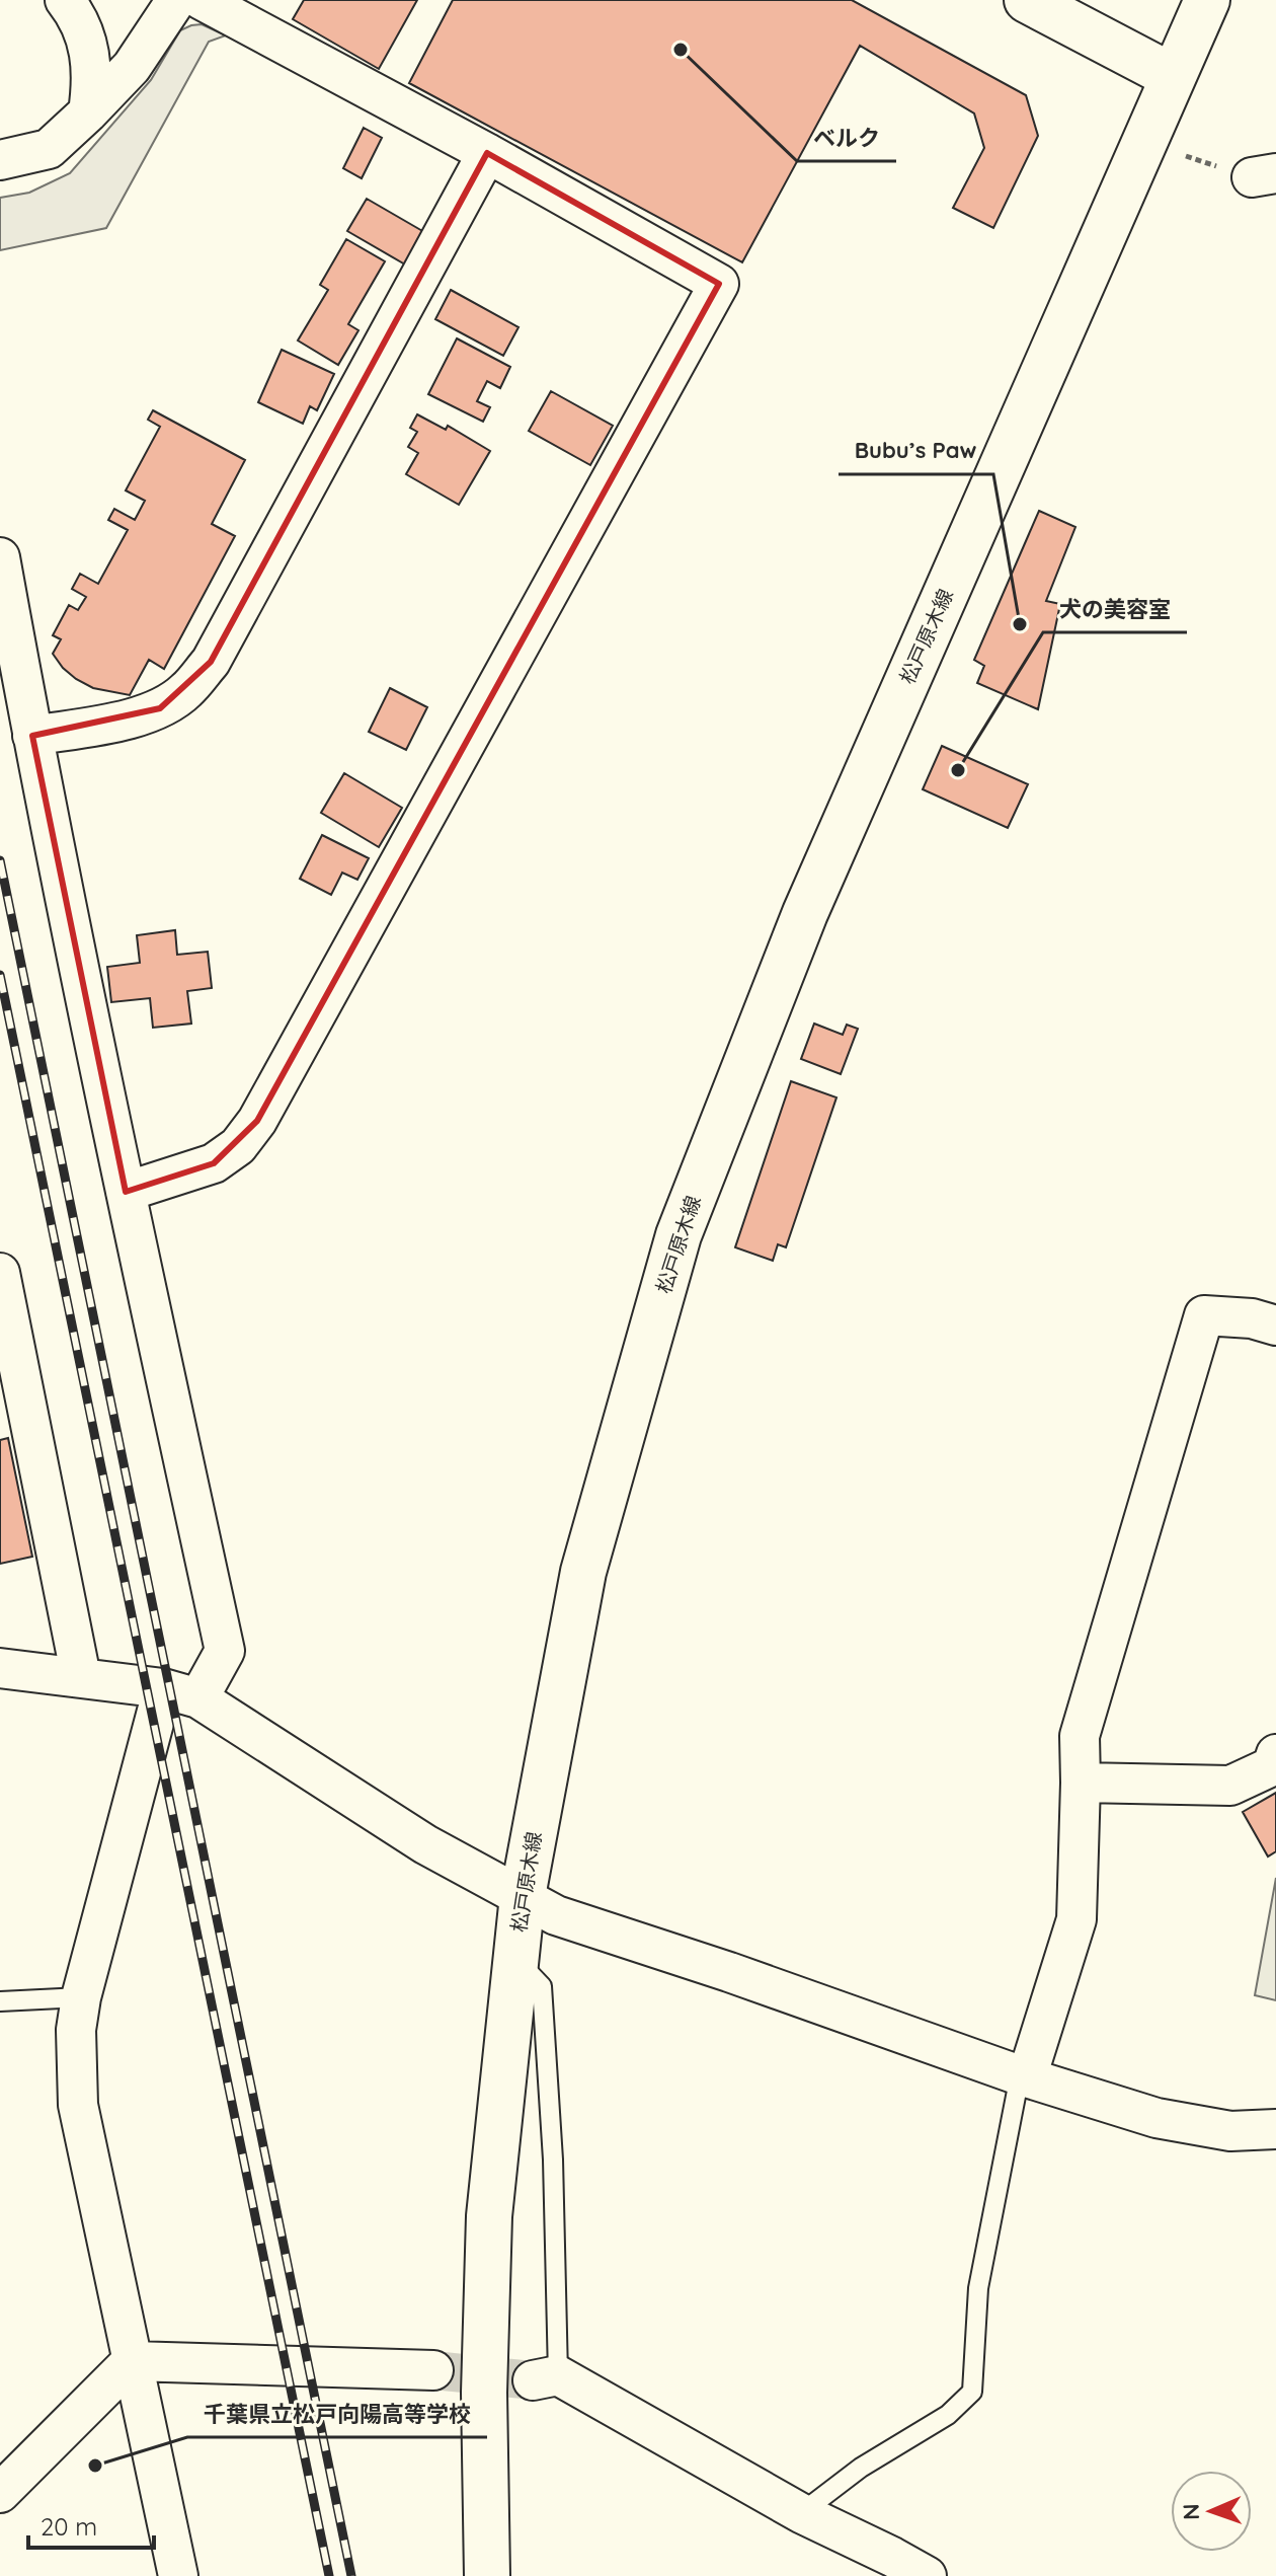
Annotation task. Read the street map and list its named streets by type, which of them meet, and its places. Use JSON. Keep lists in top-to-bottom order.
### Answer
{
  "streets": {
    "main road": ["松戸原木線"]
  },
  "places": [
    "ベルク",
    "Bubu’s Paw",
    "犬の美容室",
    "千葉県立松戸向陽高等学校"
  ],
  "scale_bar": "20 m",
  "north": "left"
}
